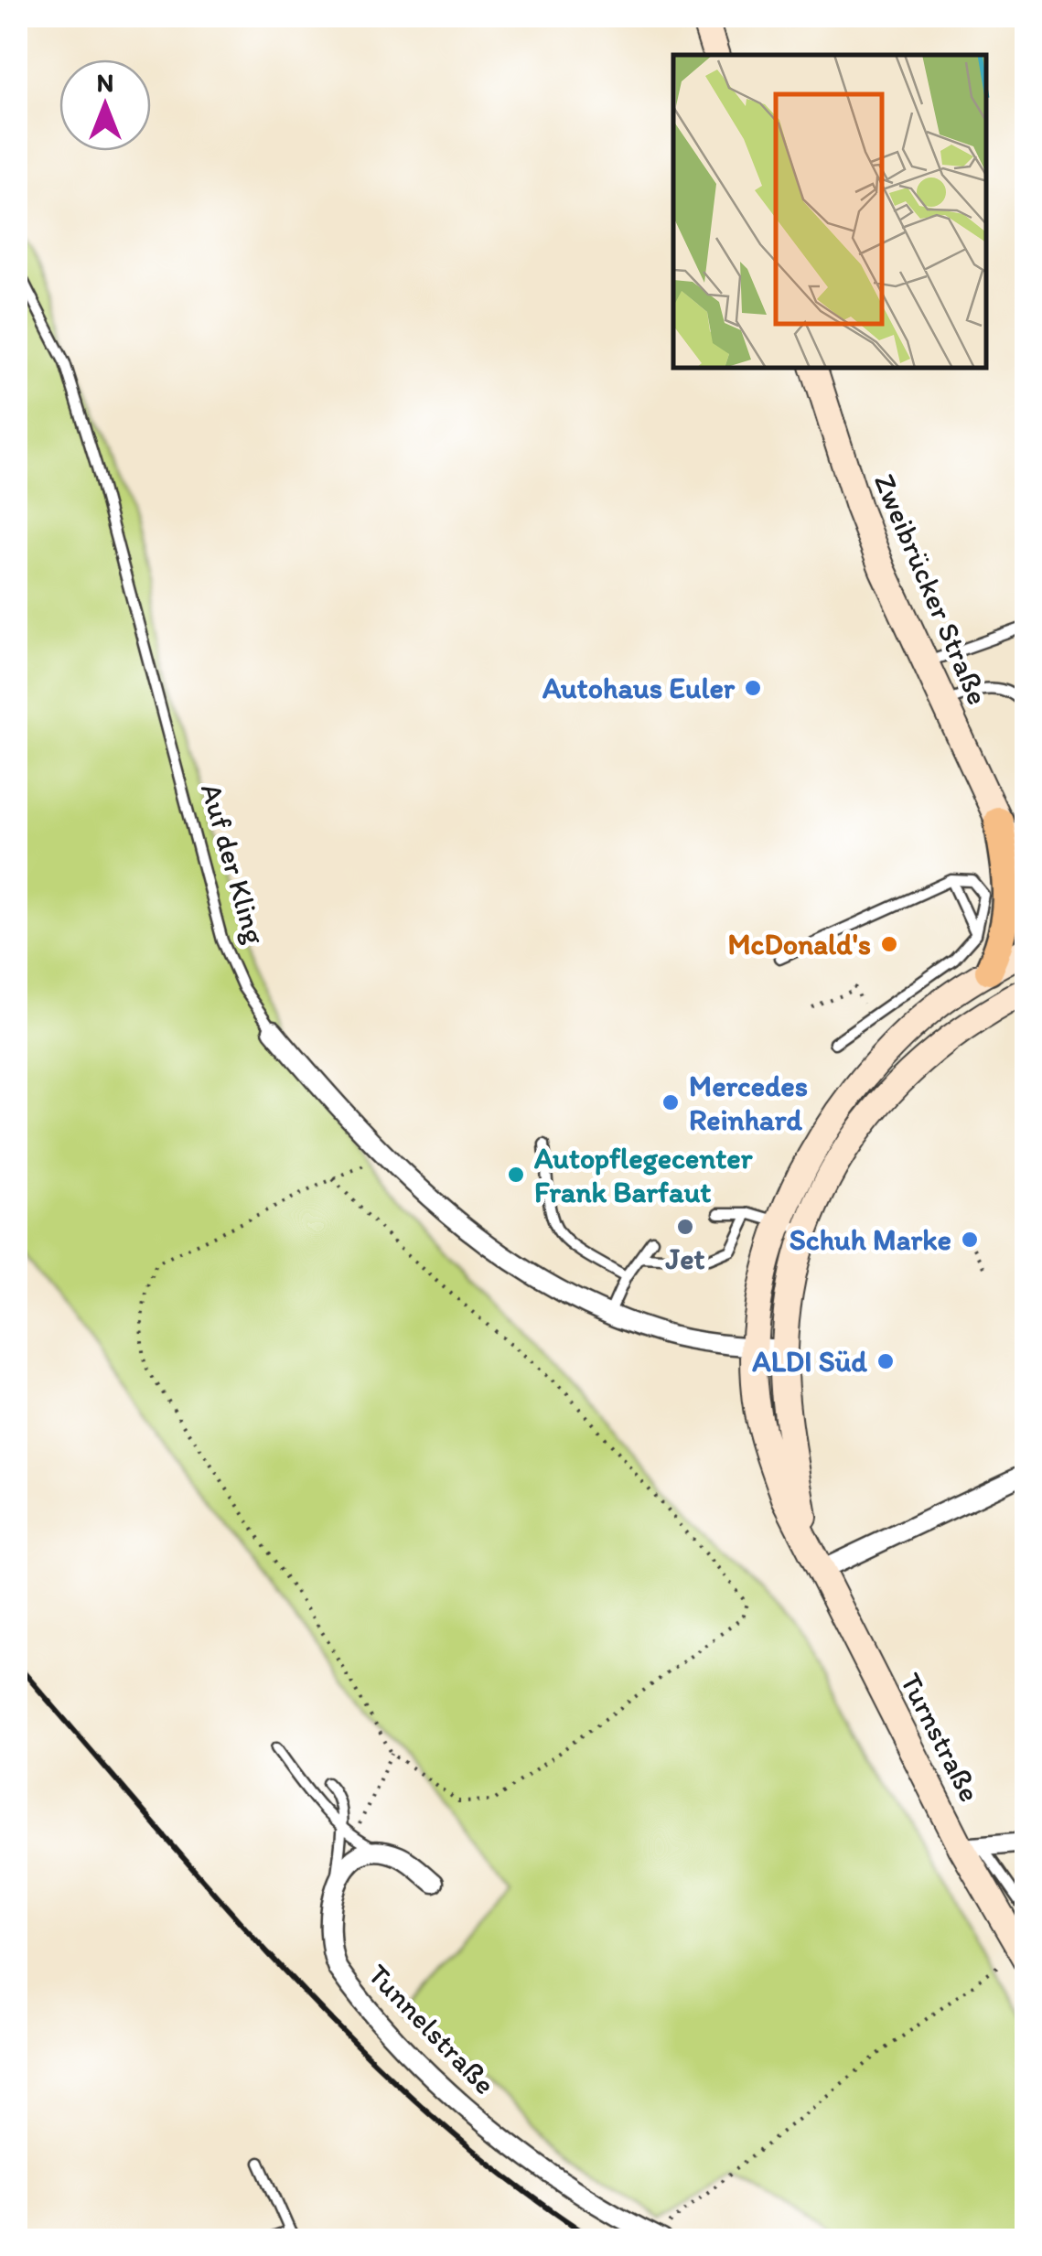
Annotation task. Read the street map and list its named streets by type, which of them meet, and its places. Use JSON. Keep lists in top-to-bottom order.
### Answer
{
  "streets": {
    "street": [
      "Zweibrücker Straße",
      "Auf der Kling",
      "Turnstraße",
      "Tunnelstraße"
    ]
  },
  "crossings": [
    ["Auf der Kling", "Turnstraße"]
  ],
  "places": [
    "Autohaus Euler",
    "McDonald's",
    "Mercedes Reinhard",
    "Autopflegecenter Frank Barfaut",
    "Jet",
    "Schuh Marke",
    "ALDI Süd"
  ],
  "north": "top"
}
